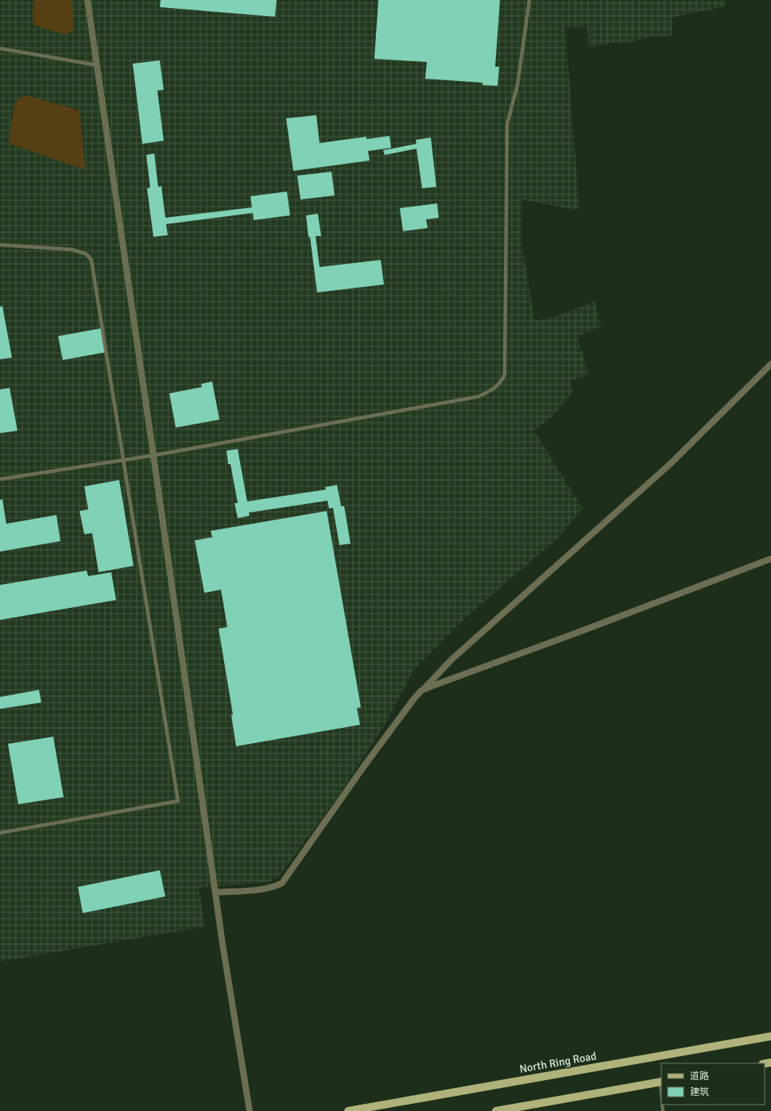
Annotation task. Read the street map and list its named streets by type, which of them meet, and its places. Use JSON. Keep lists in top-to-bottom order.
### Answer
{
  "streets": {
    "main road": ["North Ring Road"]
  },
  "legend": ["道路", "建筑"]
}
